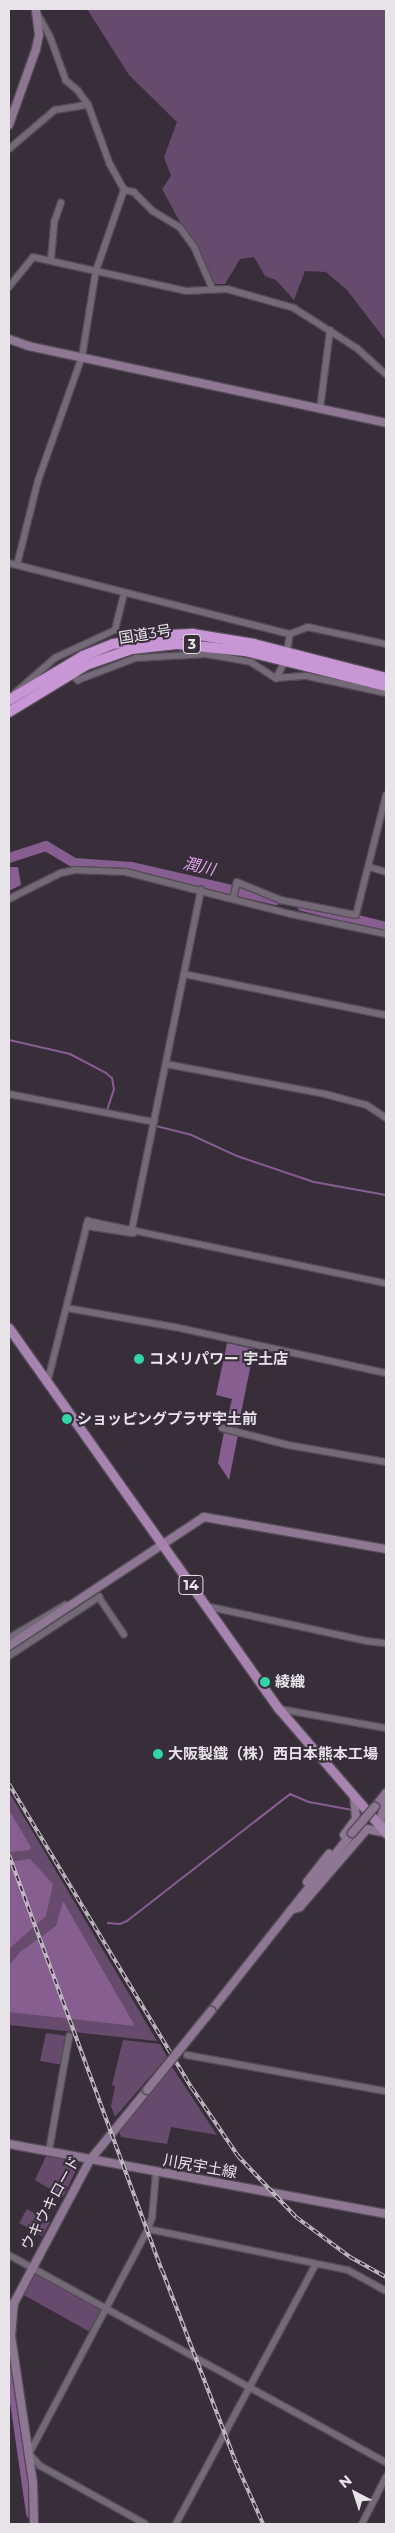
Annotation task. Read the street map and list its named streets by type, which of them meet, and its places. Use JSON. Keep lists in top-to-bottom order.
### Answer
{
  "streets": {
    "highway": ["国道3号", "3"],
    "main road": ["14"],
    "street": ["川尻宇土線", "ウキウキロード"]
  },
  "crossings": [
    ["川尻宇土線", "ウキウキロード"]
  ],
  "water": ["潤川"],
  "places": [
    "コメリパワー 宇土店",
    "ショッピングプラザ宇土前",
    "綾織",
    "大阪製鐵（株）西日本熊本工場"
  ],
  "north": "top left"
}
